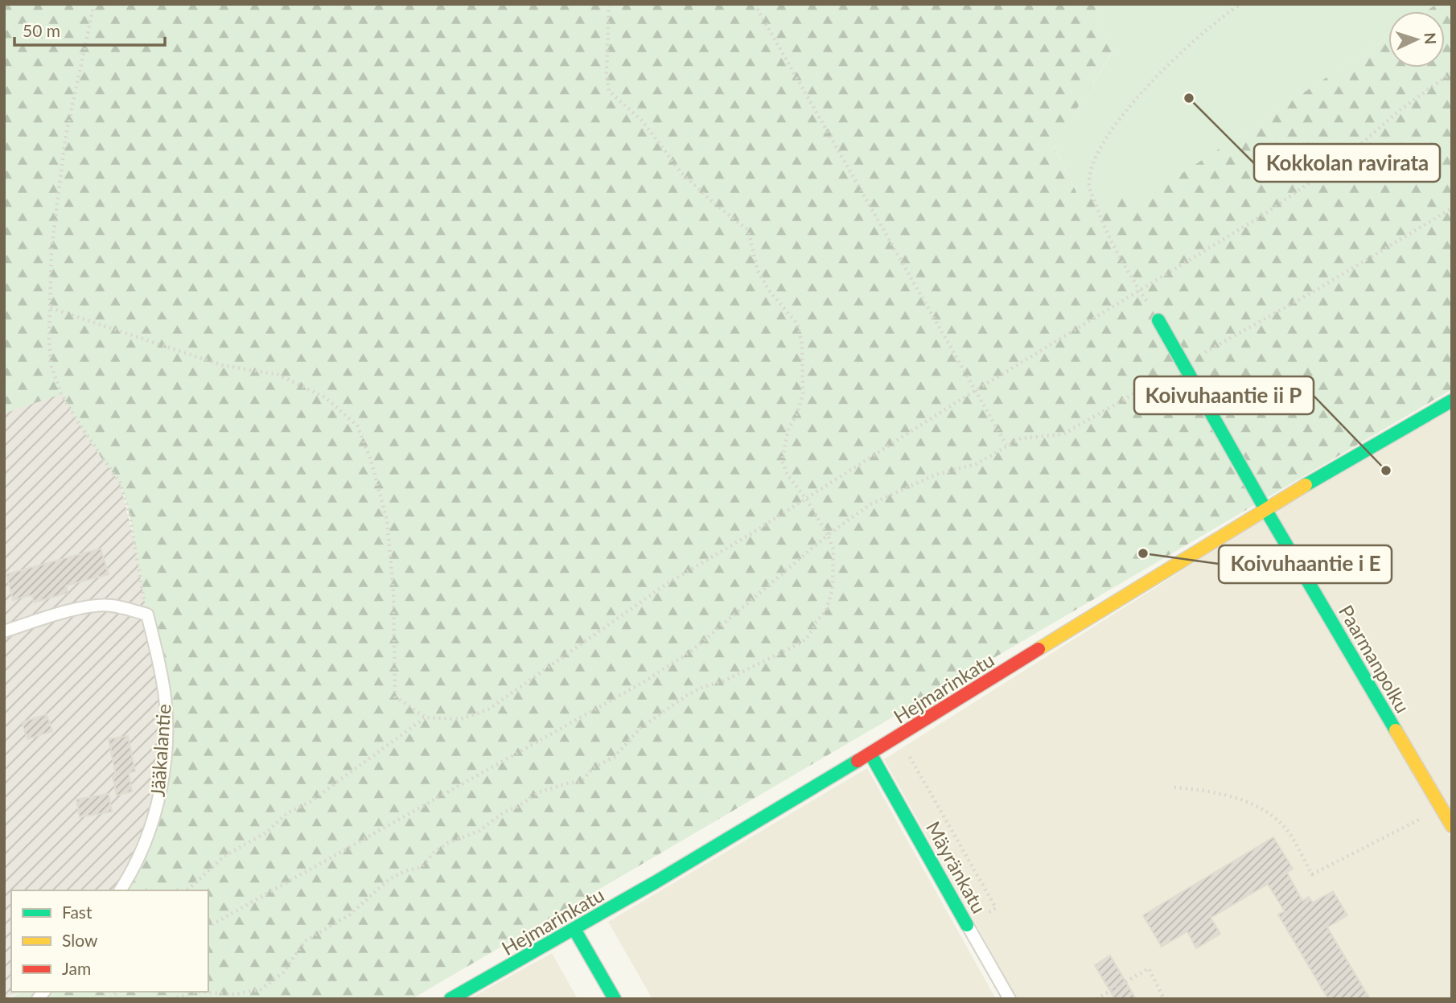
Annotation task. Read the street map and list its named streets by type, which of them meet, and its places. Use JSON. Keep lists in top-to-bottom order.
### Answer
{
  "streets": {
    "street": ["Paarmanpolku", "Hejmarinkatu", "Mäyränkatu"],
    "lane": ["Jääkalantie"]
  },
  "crossings": [
    ["Paarmanpolku", "Hejmarinkatu"],
    ["Hejmarinkatu", "Mäyränkatu"]
  ],
  "places": ["Kokkolan ravirata", "Koivuhaantie ii P", "Koivuhaantie i E"],
  "legend": ["Fast", "Slow", "Jam"],
  "scale_bar": "50 m",
  "north": "right"
}
